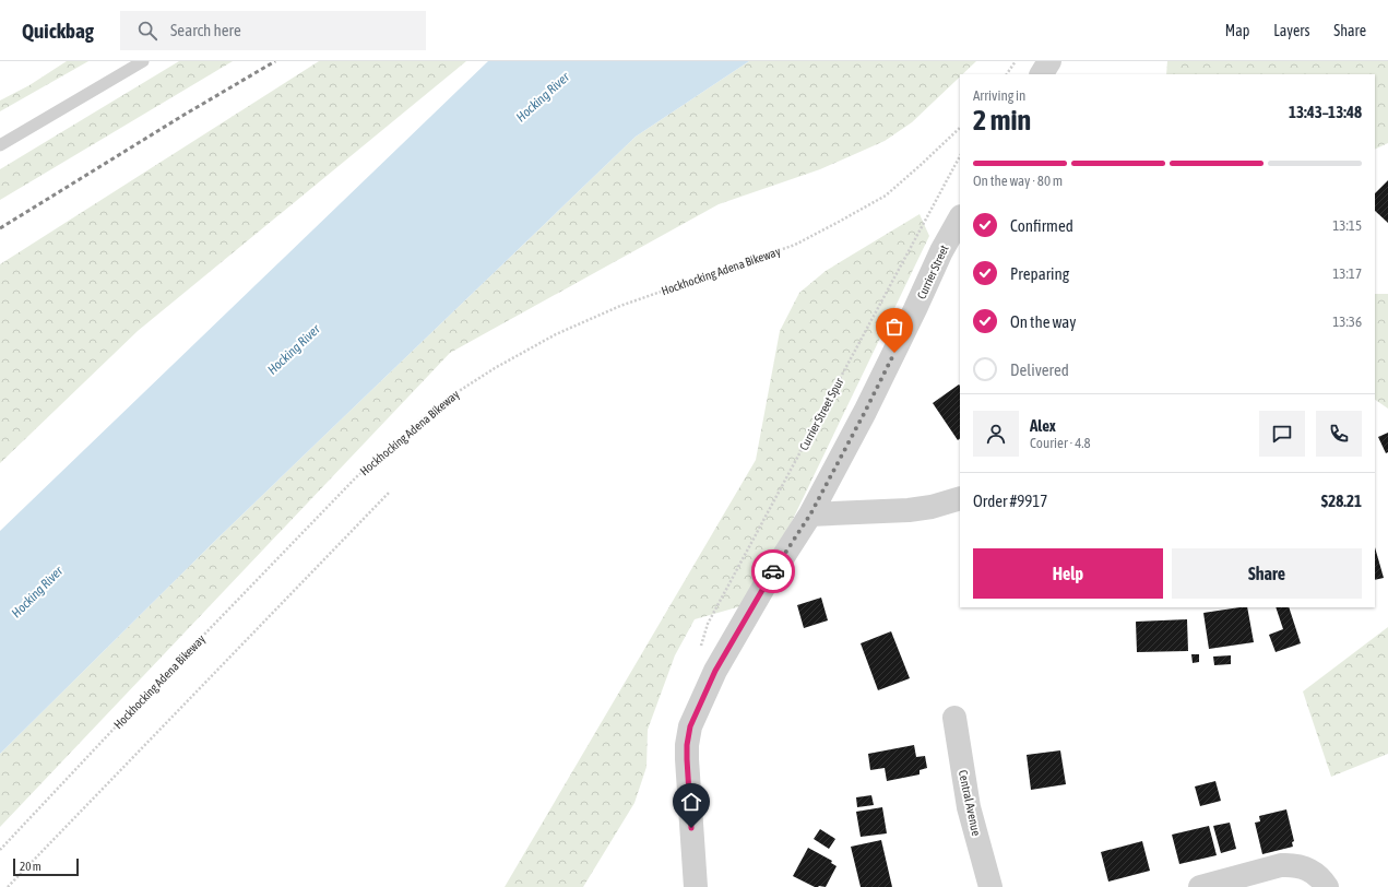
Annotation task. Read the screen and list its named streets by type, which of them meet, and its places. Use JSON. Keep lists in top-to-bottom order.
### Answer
{
  "streets": {
    "street": ["Currier Street", "Central Avenue"],
    "path": ["Hockhocking Adena Bikeway", "Currier Street Spur"]
  },
  "crossings": [
    ["Currier Street", "Currier Street Spur"]
  ],
  "water": ["Hocking River"],
  "scale_bar": "20 m",
  "page": {
    "header": "Quickbag",
    "search": "Search here",
    "nav": ["Map", "Layers", "Share"],
    "heading": ["2 min", "Arriving in", "13:43–13:48"],
    "panel": [
      "Alex",
      "Courier · 4.8",
      "Order #9917",
      "$28.21"
    ],
    "bar": "On the way · 80 m",
    "list": [
      ["Confirmed", "13:15"],
      ["Preparing", "13:17"],
      ["On the way", "13:36"],
      "Delivered"
    ],
    "buttons": ["Help", "Share"],
    "scale": "20 m"
  }
}
